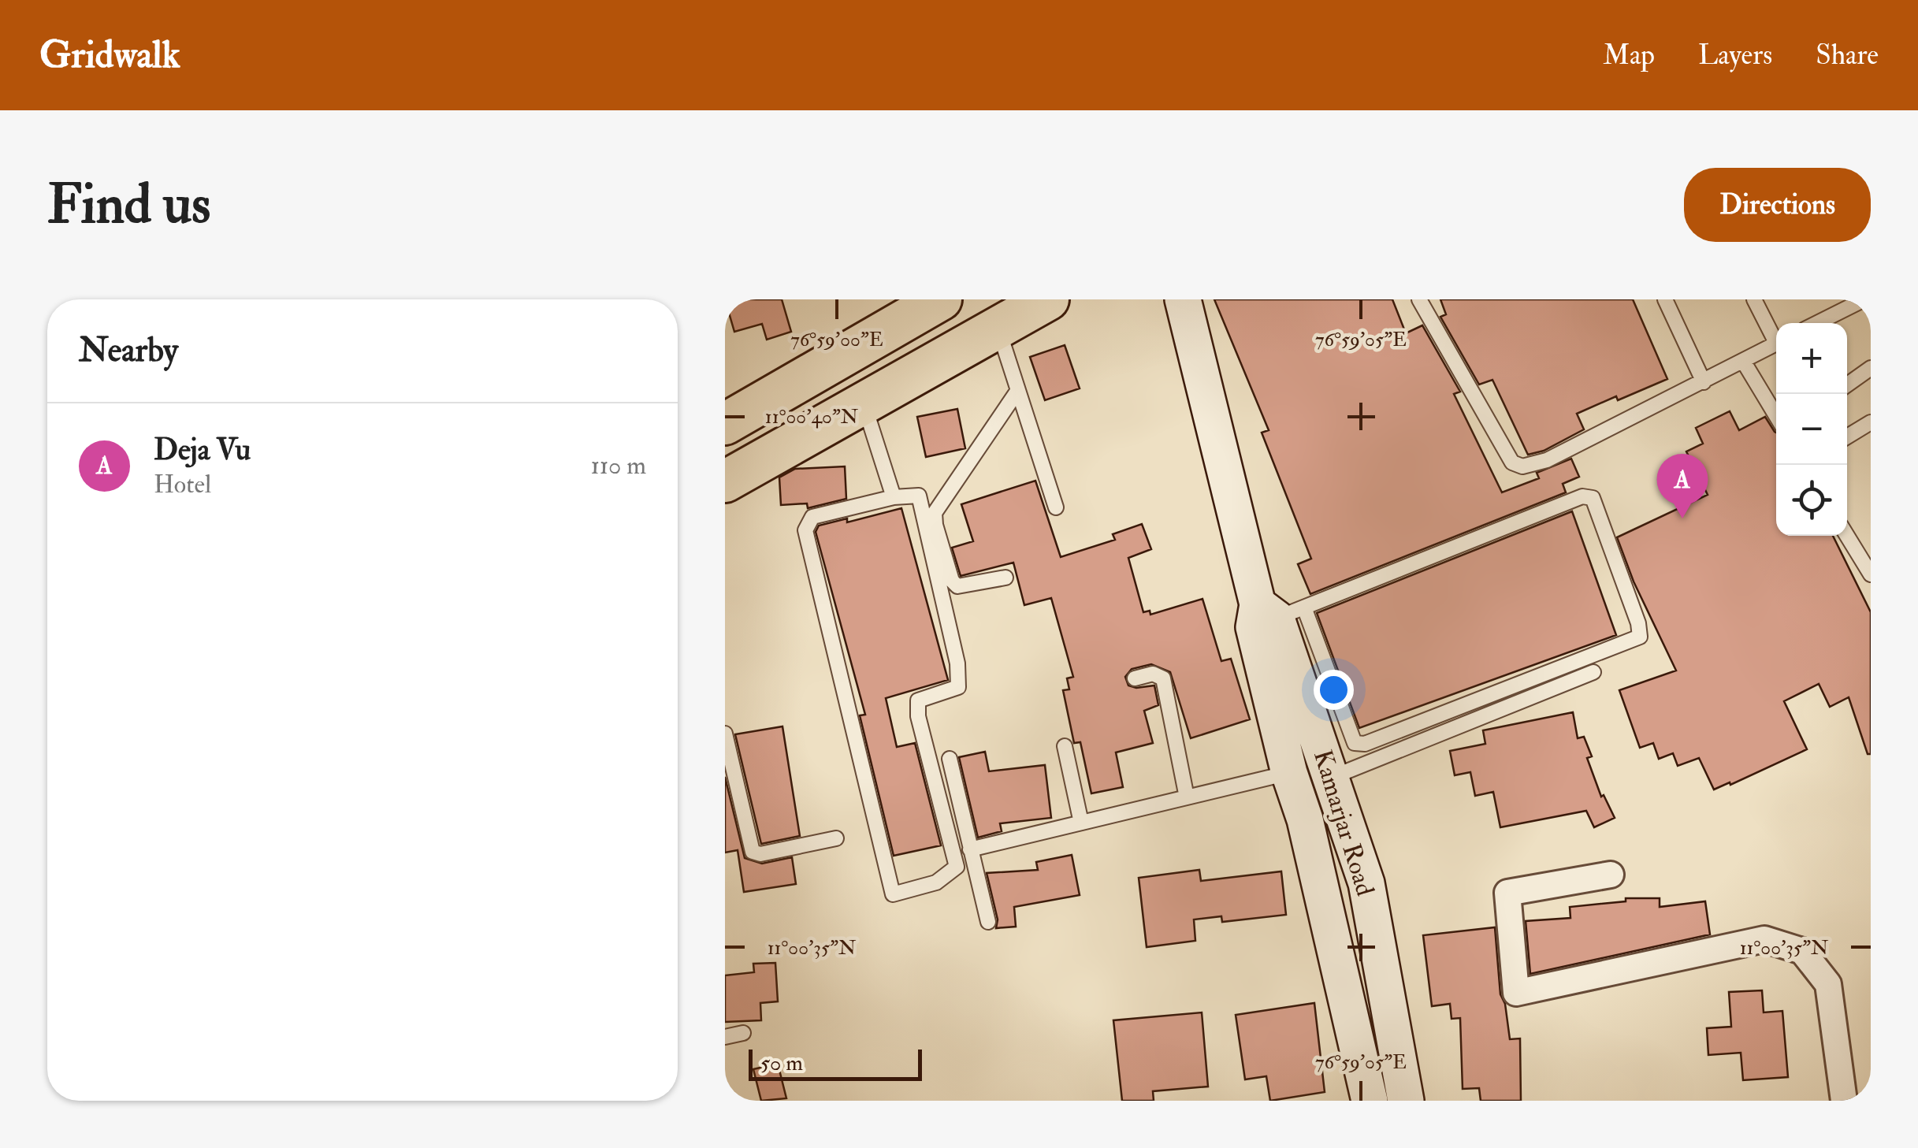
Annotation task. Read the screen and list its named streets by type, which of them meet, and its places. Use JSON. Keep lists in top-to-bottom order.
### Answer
{
  "streets": {
    "main road": ["Kamarjar Road"]
  },
  "scale_bar": "50 m",
  "page": {
    "header": "Gridwalk",
    "nav": ["Map", "Layers", "Share"],
    "buttons": "Directions",
    "title": "Find us",
    "heading": "Nearby",
    "map_buttons": ["+", "−"],
    "list": [
      {
        "mark": "A",
        "name": "Deja Vu",
        "note": "Hotel",
        "value": "110 m"
      }
    ],
    "pins": "A",
    "scale": "50 m"
  },
  "coordinates": [
    "76°59'00\"E",
    "76°59'05\"E",
    "11°00'40\"N",
    "11°00'35\"N"
  ]
}
